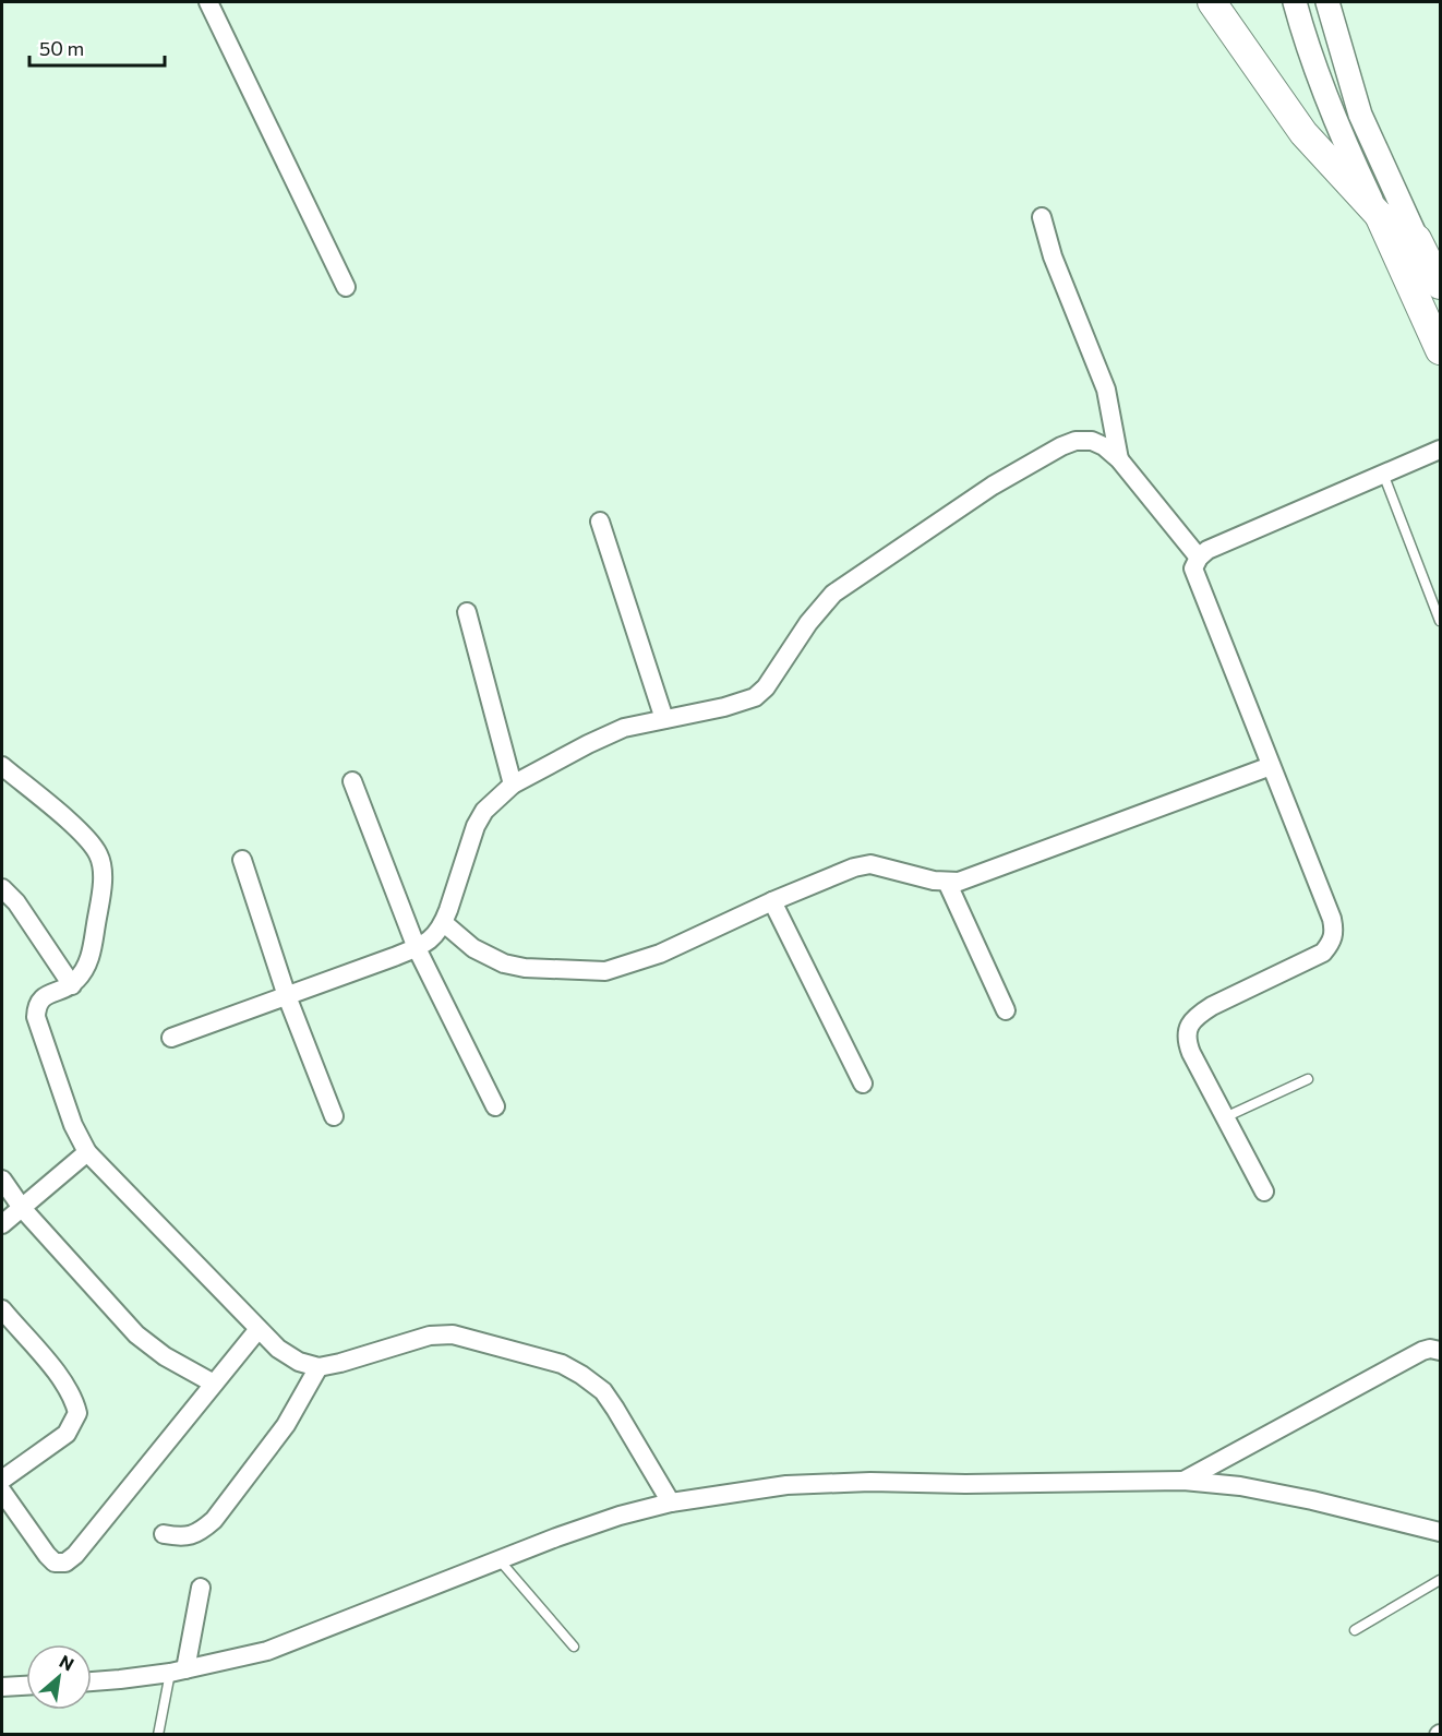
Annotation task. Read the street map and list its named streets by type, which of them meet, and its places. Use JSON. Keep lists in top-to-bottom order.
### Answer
{
  "scale_bar": "50 m",
  "north": "top right"
}
